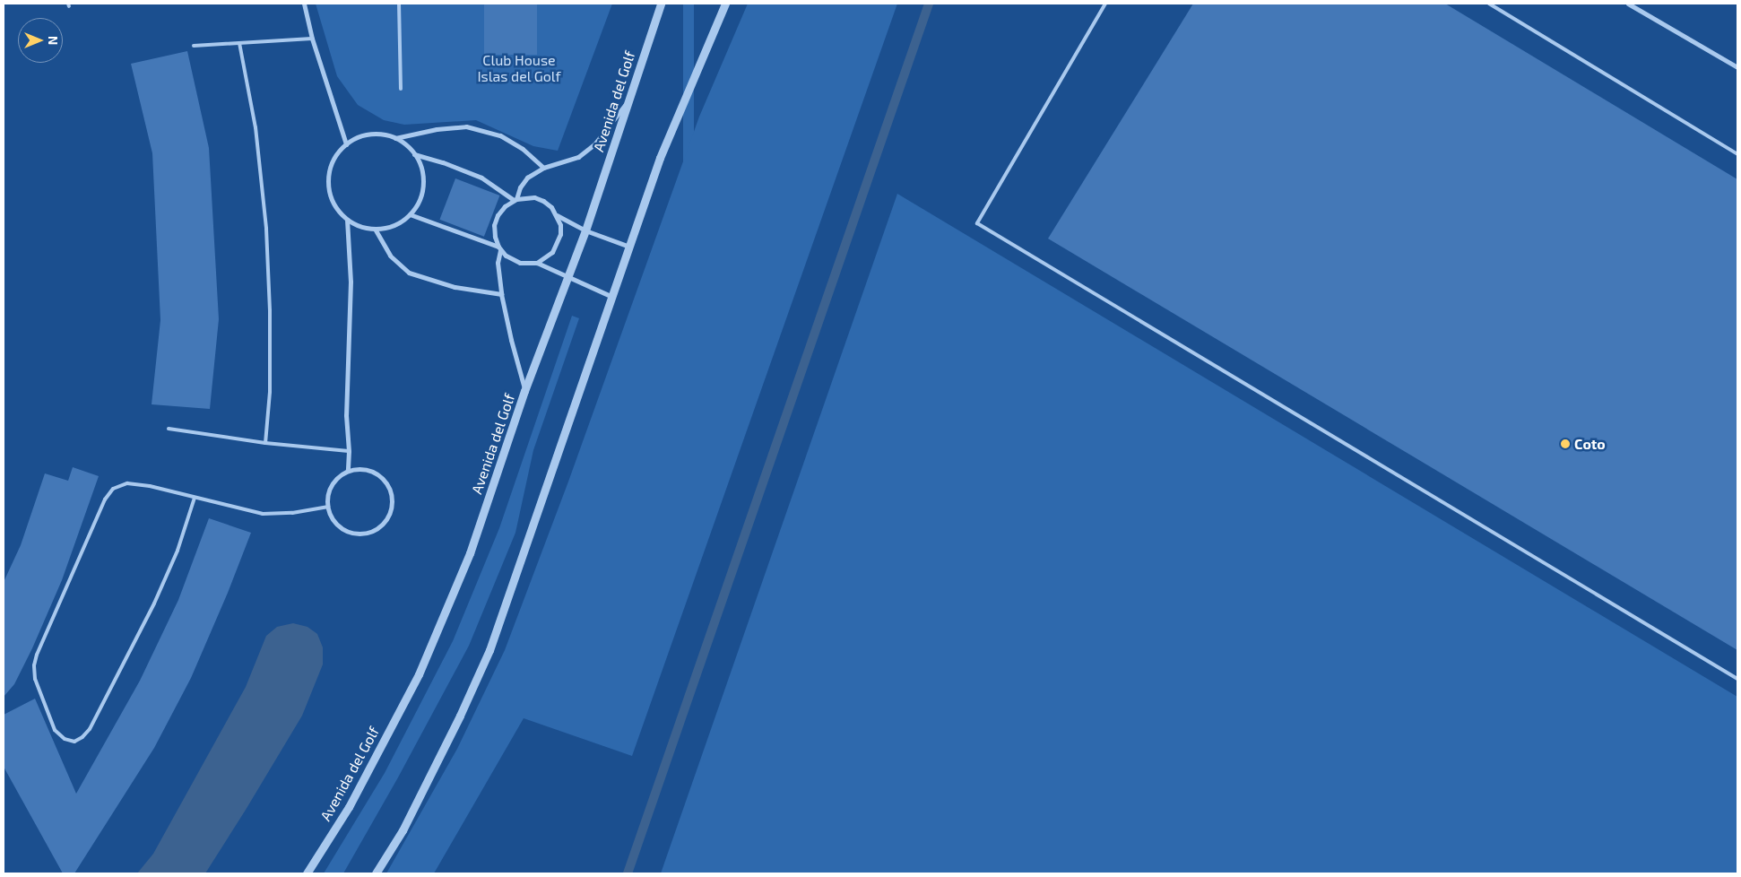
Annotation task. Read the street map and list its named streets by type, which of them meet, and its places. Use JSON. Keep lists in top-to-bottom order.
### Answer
{
  "streets": {
    "street": ["Avenida del Golf"]
  },
  "parks": ["Club House Islas del Golf"],
  "places": ["Coto"],
  "north": "right"
}
